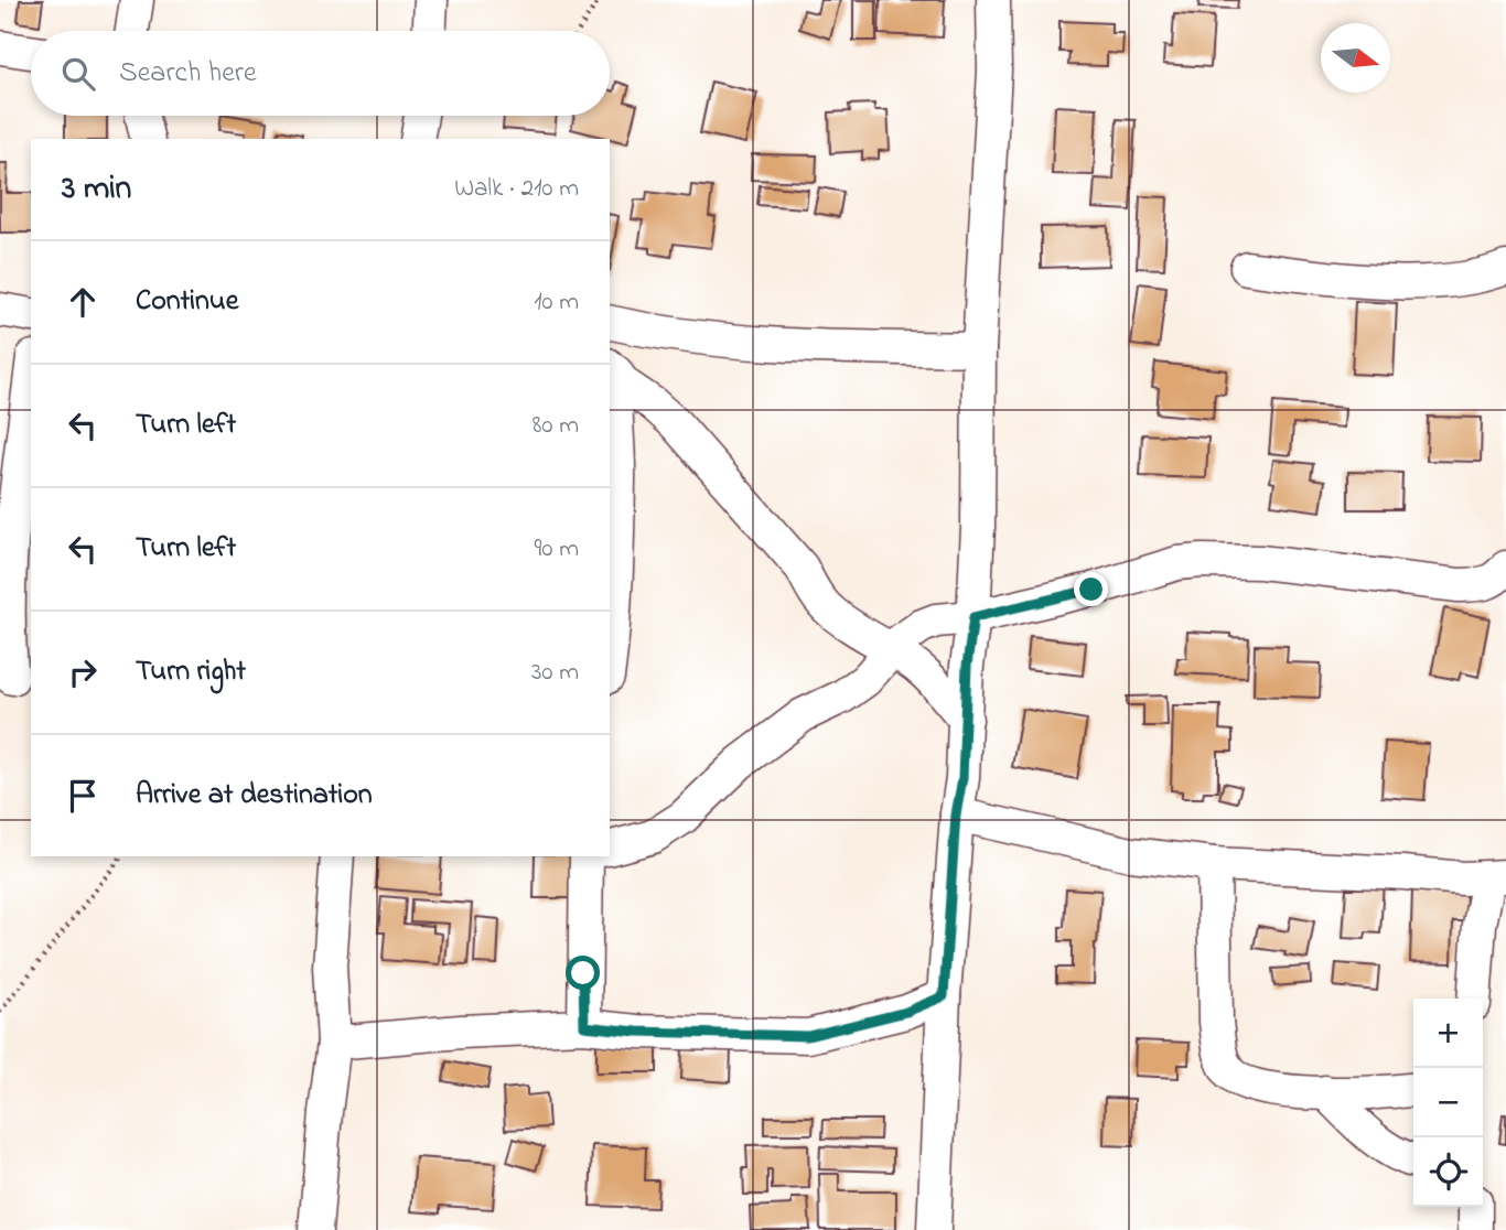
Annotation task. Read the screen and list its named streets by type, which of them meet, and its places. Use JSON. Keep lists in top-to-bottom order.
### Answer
{
  "north": "right",
  "page": {
    "search": "Search here",
    "heading": ["3 min", "Walk · 210 m"],
    "list": [
      ["Continue", "10 m"],
      ["Turn left", "80 m"],
      ["Turn left", "90 m"],
      ["Turn right", "30 m"],
      "Arrive at destination"
    ],
    "map_buttons": ["+", "−"]
  }
}
